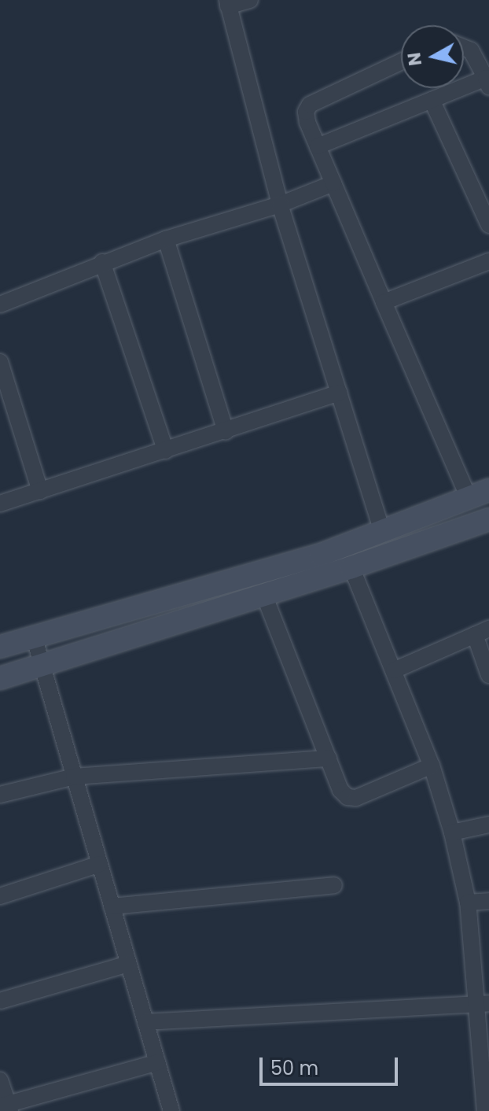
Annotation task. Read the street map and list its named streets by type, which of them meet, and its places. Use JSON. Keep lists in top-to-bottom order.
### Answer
{
  "scale_bar": "50 m",
  "north": "left"
}
